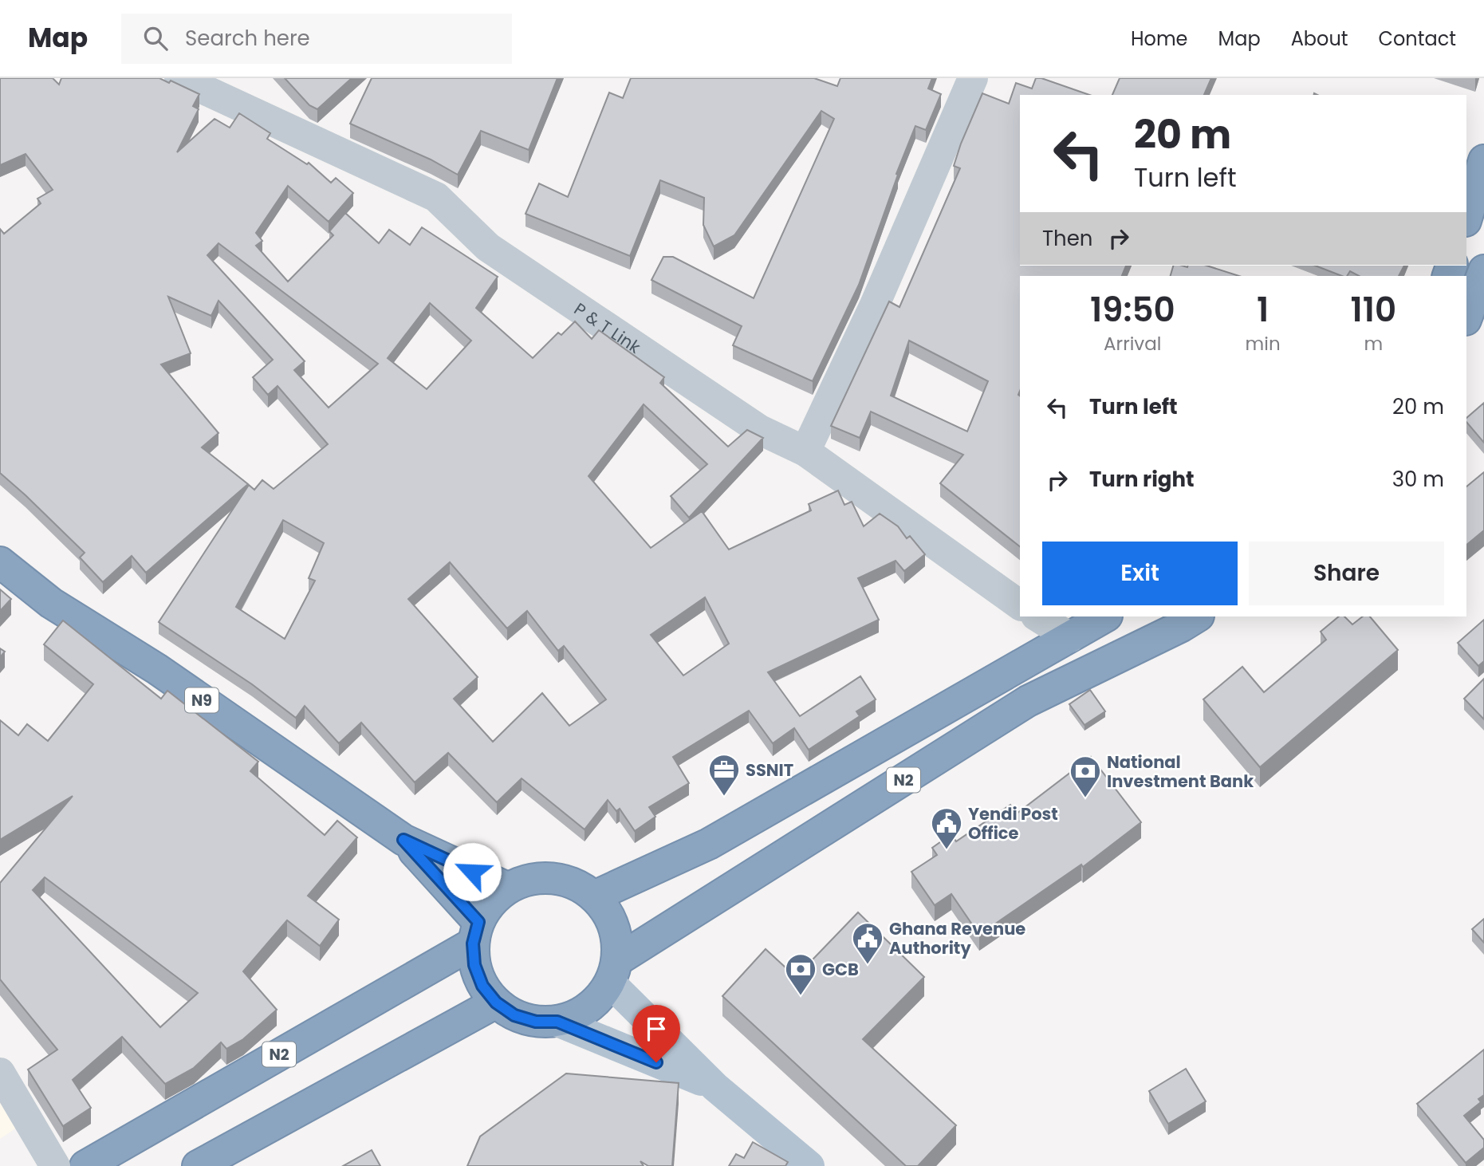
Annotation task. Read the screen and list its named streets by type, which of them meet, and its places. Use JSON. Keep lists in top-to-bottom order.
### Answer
{
  "streets": {
    "highway": ["N9", "N2"],
    "street": ["P & T Link"]
  },
  "crossings": [
    ["N9", "N2"]
  ],
  "places": {
    "office": ["SSNIT"],
    "bank": ["National Investment Bank", "GCB"],
    "public building": ["Yendi Post Office", "Ghana Revenue Authority"]
  },
  "page": {
    "header": "Map",
    "search": "Search here",
    "nav": [
      "Home",
      "Map",
      "About",
      "Contact"
    ],
    "turn": ["20 m", "Turn left"],
    "then": "Then",
    "eta": [
      "19:50",
      "Arrival",
      "1",
      "min",
      "110",
      "m"
    ],
    "list": [
      {
        "name": "Turn left",
        "value": "20 m"
      },
      {
        "name": "Turn right",
        "value": "30 m"
      }
    ],
    "buttons": ["Exit", "Share"]
  }
}
